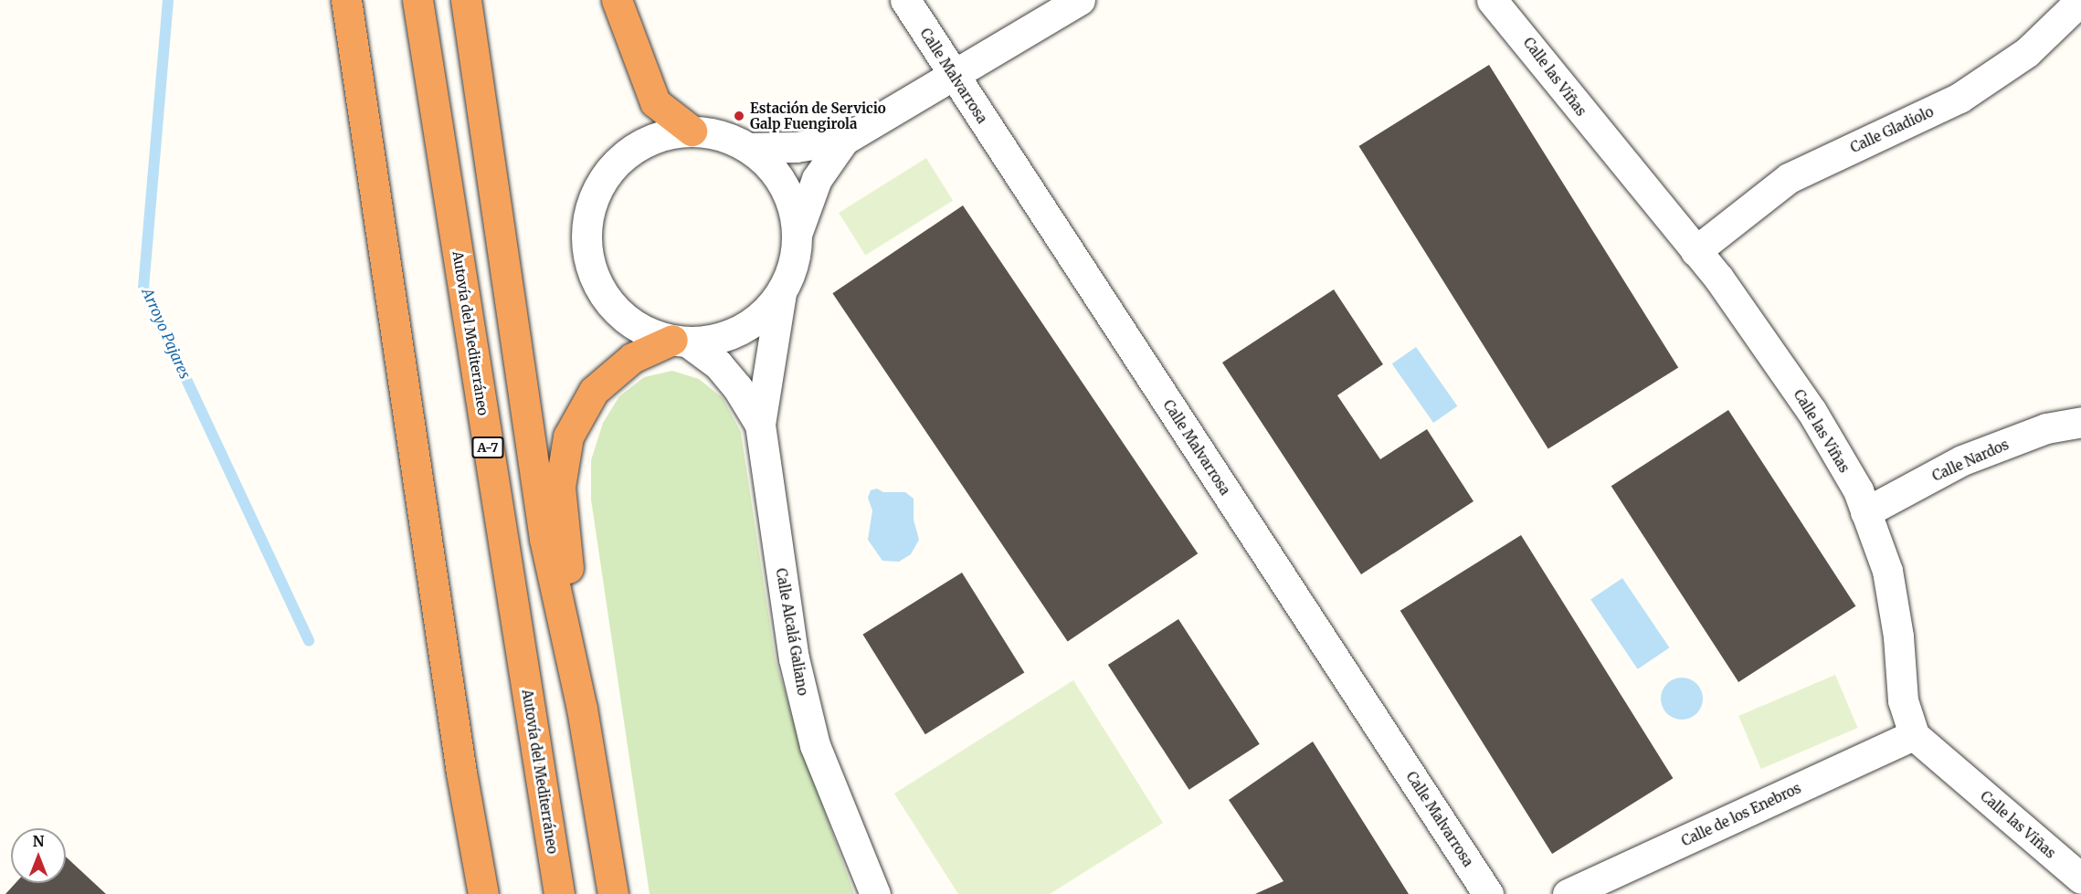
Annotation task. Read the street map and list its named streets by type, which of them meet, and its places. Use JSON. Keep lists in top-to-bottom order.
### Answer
{
  "streets": {
    "highway": ["Autovía del Mediterráneo", "A-7"],
    "street": [
      "Calle Malvarrosa",
      "Calle las Viñas",
      "Calle Gladiolo",
      "Calle Nardos",
      "Calle Alcalá Galiano",
      "Calle de los Enebros"
    ]
  },
  "crossings": [
    ["Calle las Viñas", "Calle Gladiolo"],
    ["Calle las Viñas", "Calle Nardos"],
    ["Calle las Viñas", "Calle de los Enebros"]
  ],
  "water": ["Arroyo Pajares"],
  "places": ["Estación de Servicio Galp Fuengirola"],
  "north": "top"
}
